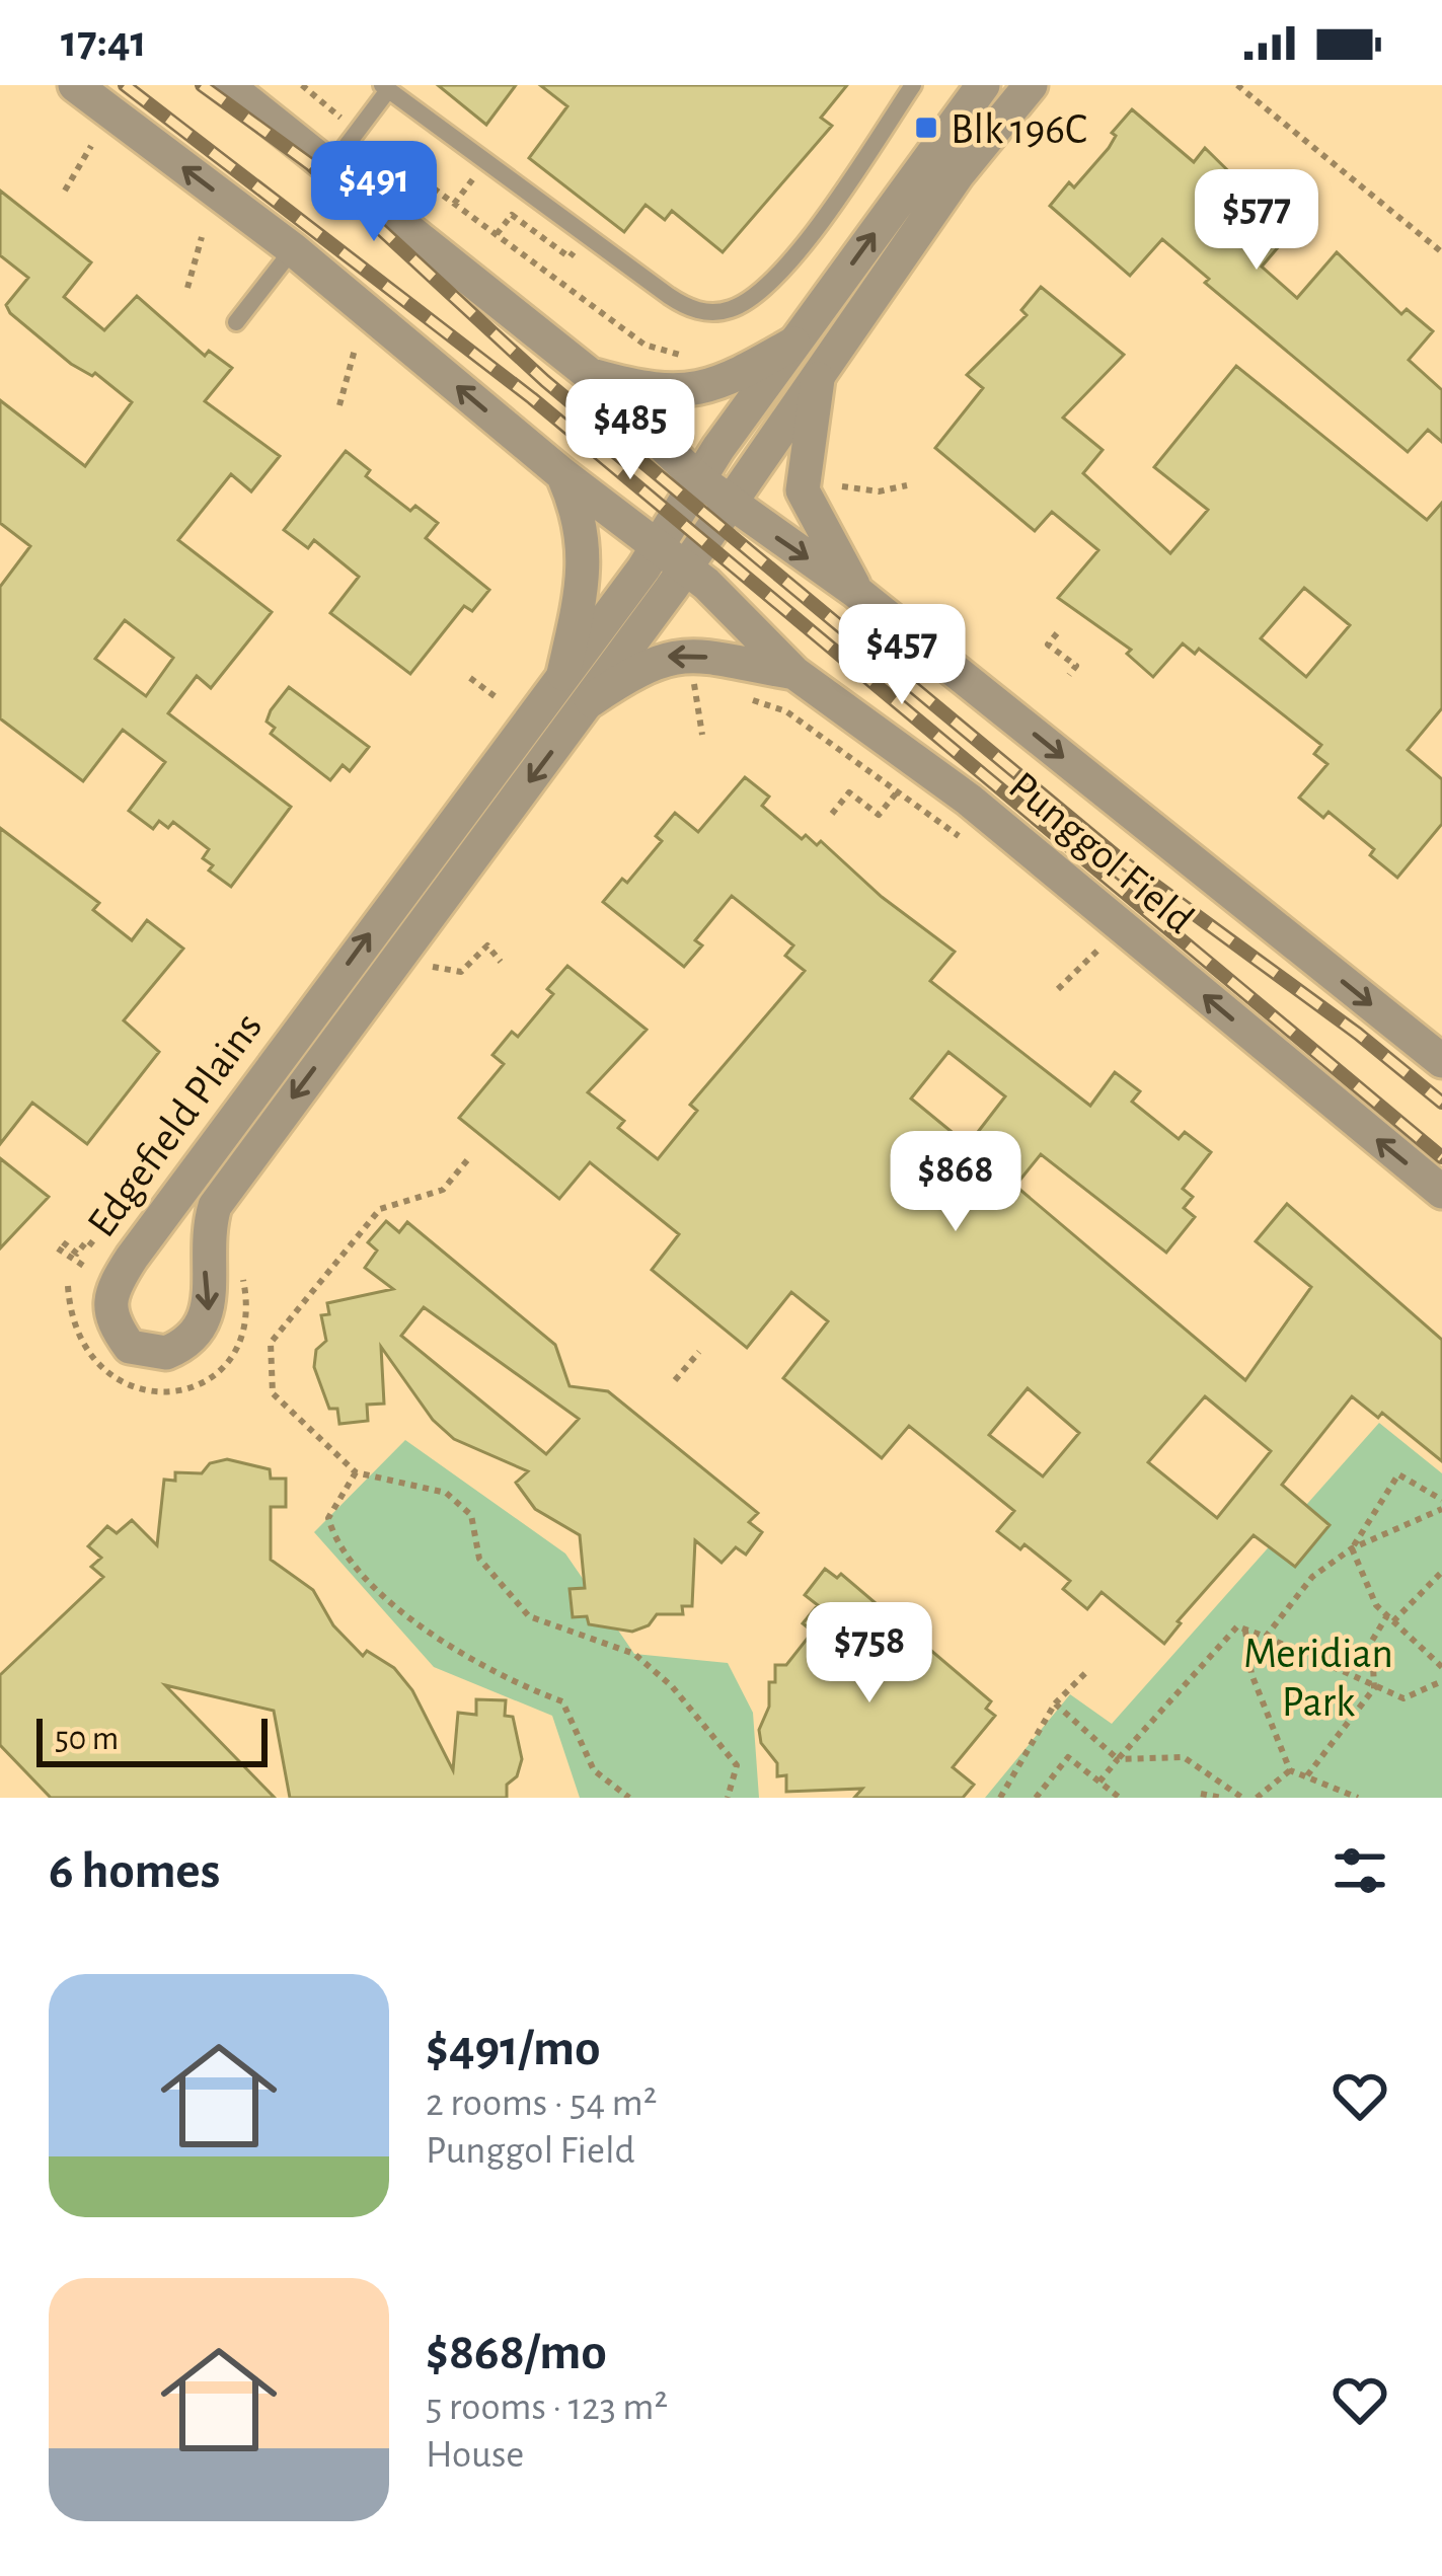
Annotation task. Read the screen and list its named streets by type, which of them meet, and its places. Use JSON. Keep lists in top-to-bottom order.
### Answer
{
  "streets": {
    "street": ["Punggol Field", "Edgefield Plains"]
  },
  "crossings": [
    ["Punggol Field", "Edgefield Plains"]
  ],
  "parks": ["Meridian Park"],
  "places": {
    "transit": ["Blk 196C"]
  },
  "scale_bar": "50 m",
  "page": {
    "status": "17:41",
    "price": [
      "$491",
      "$577",
      "$485",
      "$457",
      "$868",
      "$758"
    ],
    "scale": "50 m",
    "heading": "6 homes",
    "list": [
      {
        "name": "$491/mo",
        "note": "2 rooms · 54 m² · Punggol Field"
      },
      {
        "name": "$868/mo",
        "note": "5 rooms · 123 m² · House"
      }
    ]
  }
}
